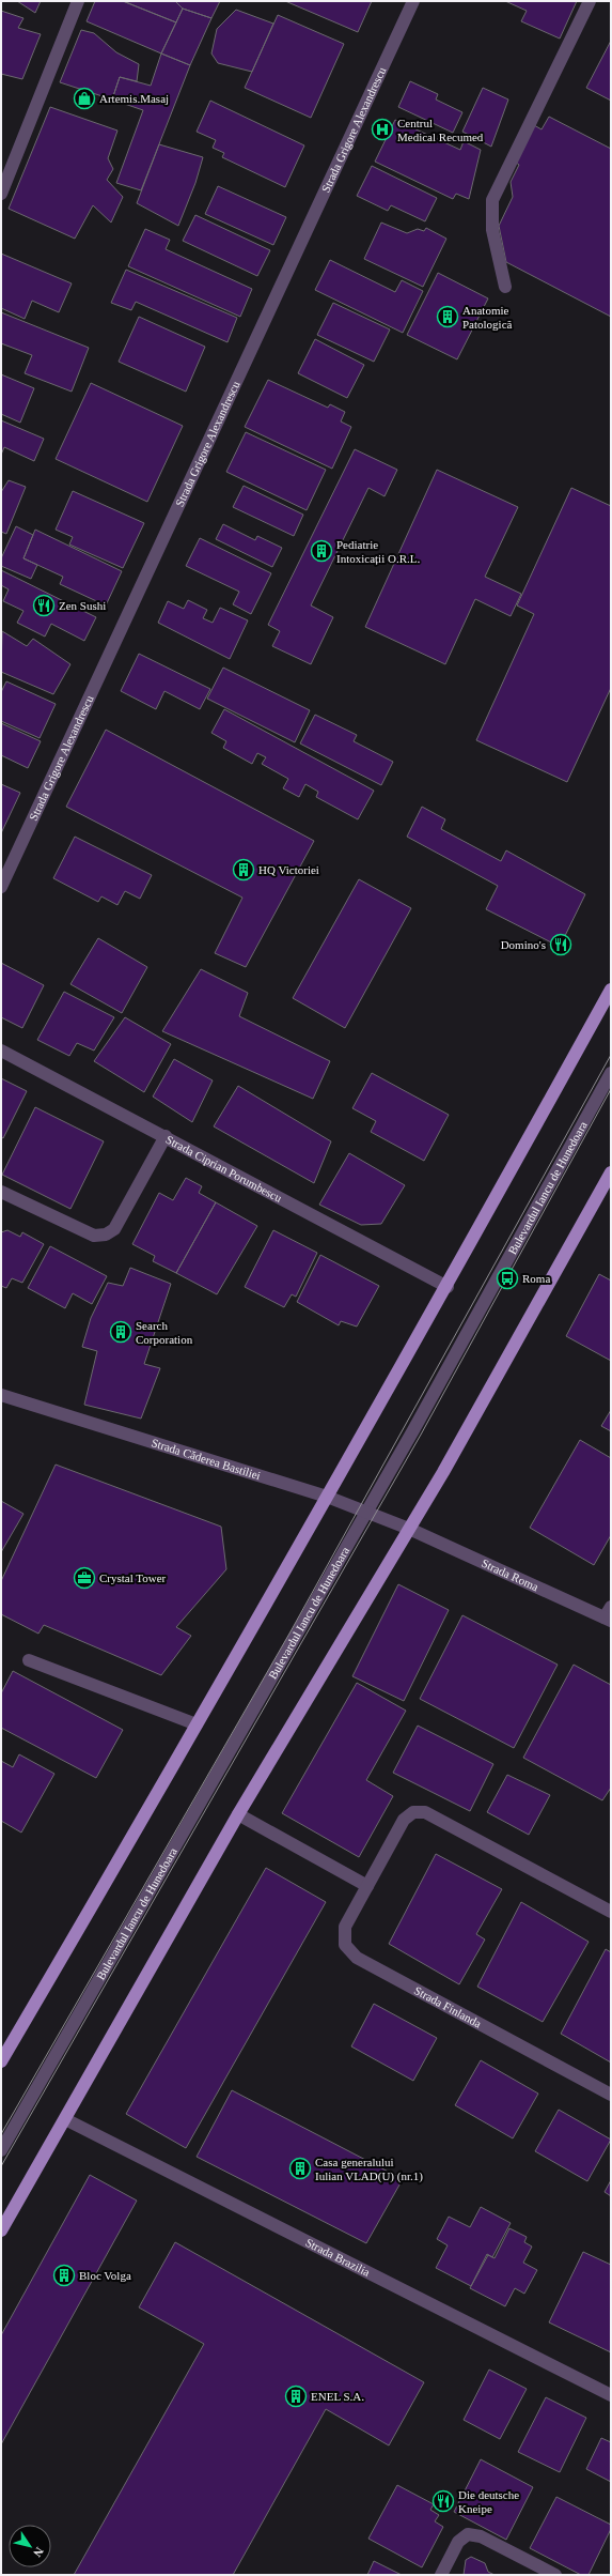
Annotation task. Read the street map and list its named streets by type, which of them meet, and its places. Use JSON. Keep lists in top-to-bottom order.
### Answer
{
  "streets": {
    "street": [
      "Strada Grigore Alexandrescu",
      "Strada Ciprian Porumbescu",
      "Bulevardul Iancu de Hunedoara",
      "Strada Căderea Bastiliei",
      "Strada Roma",
      "Strada Finlanda",
      "Strada Brazilia"
    ]
  },
  "crossings": [
    ["Bulevardul Iancu de Hunedoara", "Strada Căderea Bastiliei"],
    ["Strada Căderea Bastiliei", "Strada Roma"]
  ],
  "places": {
    "shop": ["Artemis.Masaj"],
    "hospital": ["Centrul Medical Recumed"],
    "building": [
      "Anatomie Patologică",
      "Pediatrie Intoxicații O.R.L.",
      "HQ Victoriei",
      "Search Corporation",
      "Casa generalului Iulian VLAD(U) (nr.1)",
      "Bloc Volga",
      "ENEL S.A."
    ],
    "restaurant": ["Zen Sushi", "Domino's", "Die deutsche Kneipe"],
    "bus stop": ["Roma"],
    "office": ["Crystal Tower"]
  },
  "north": "bottom right"
}
